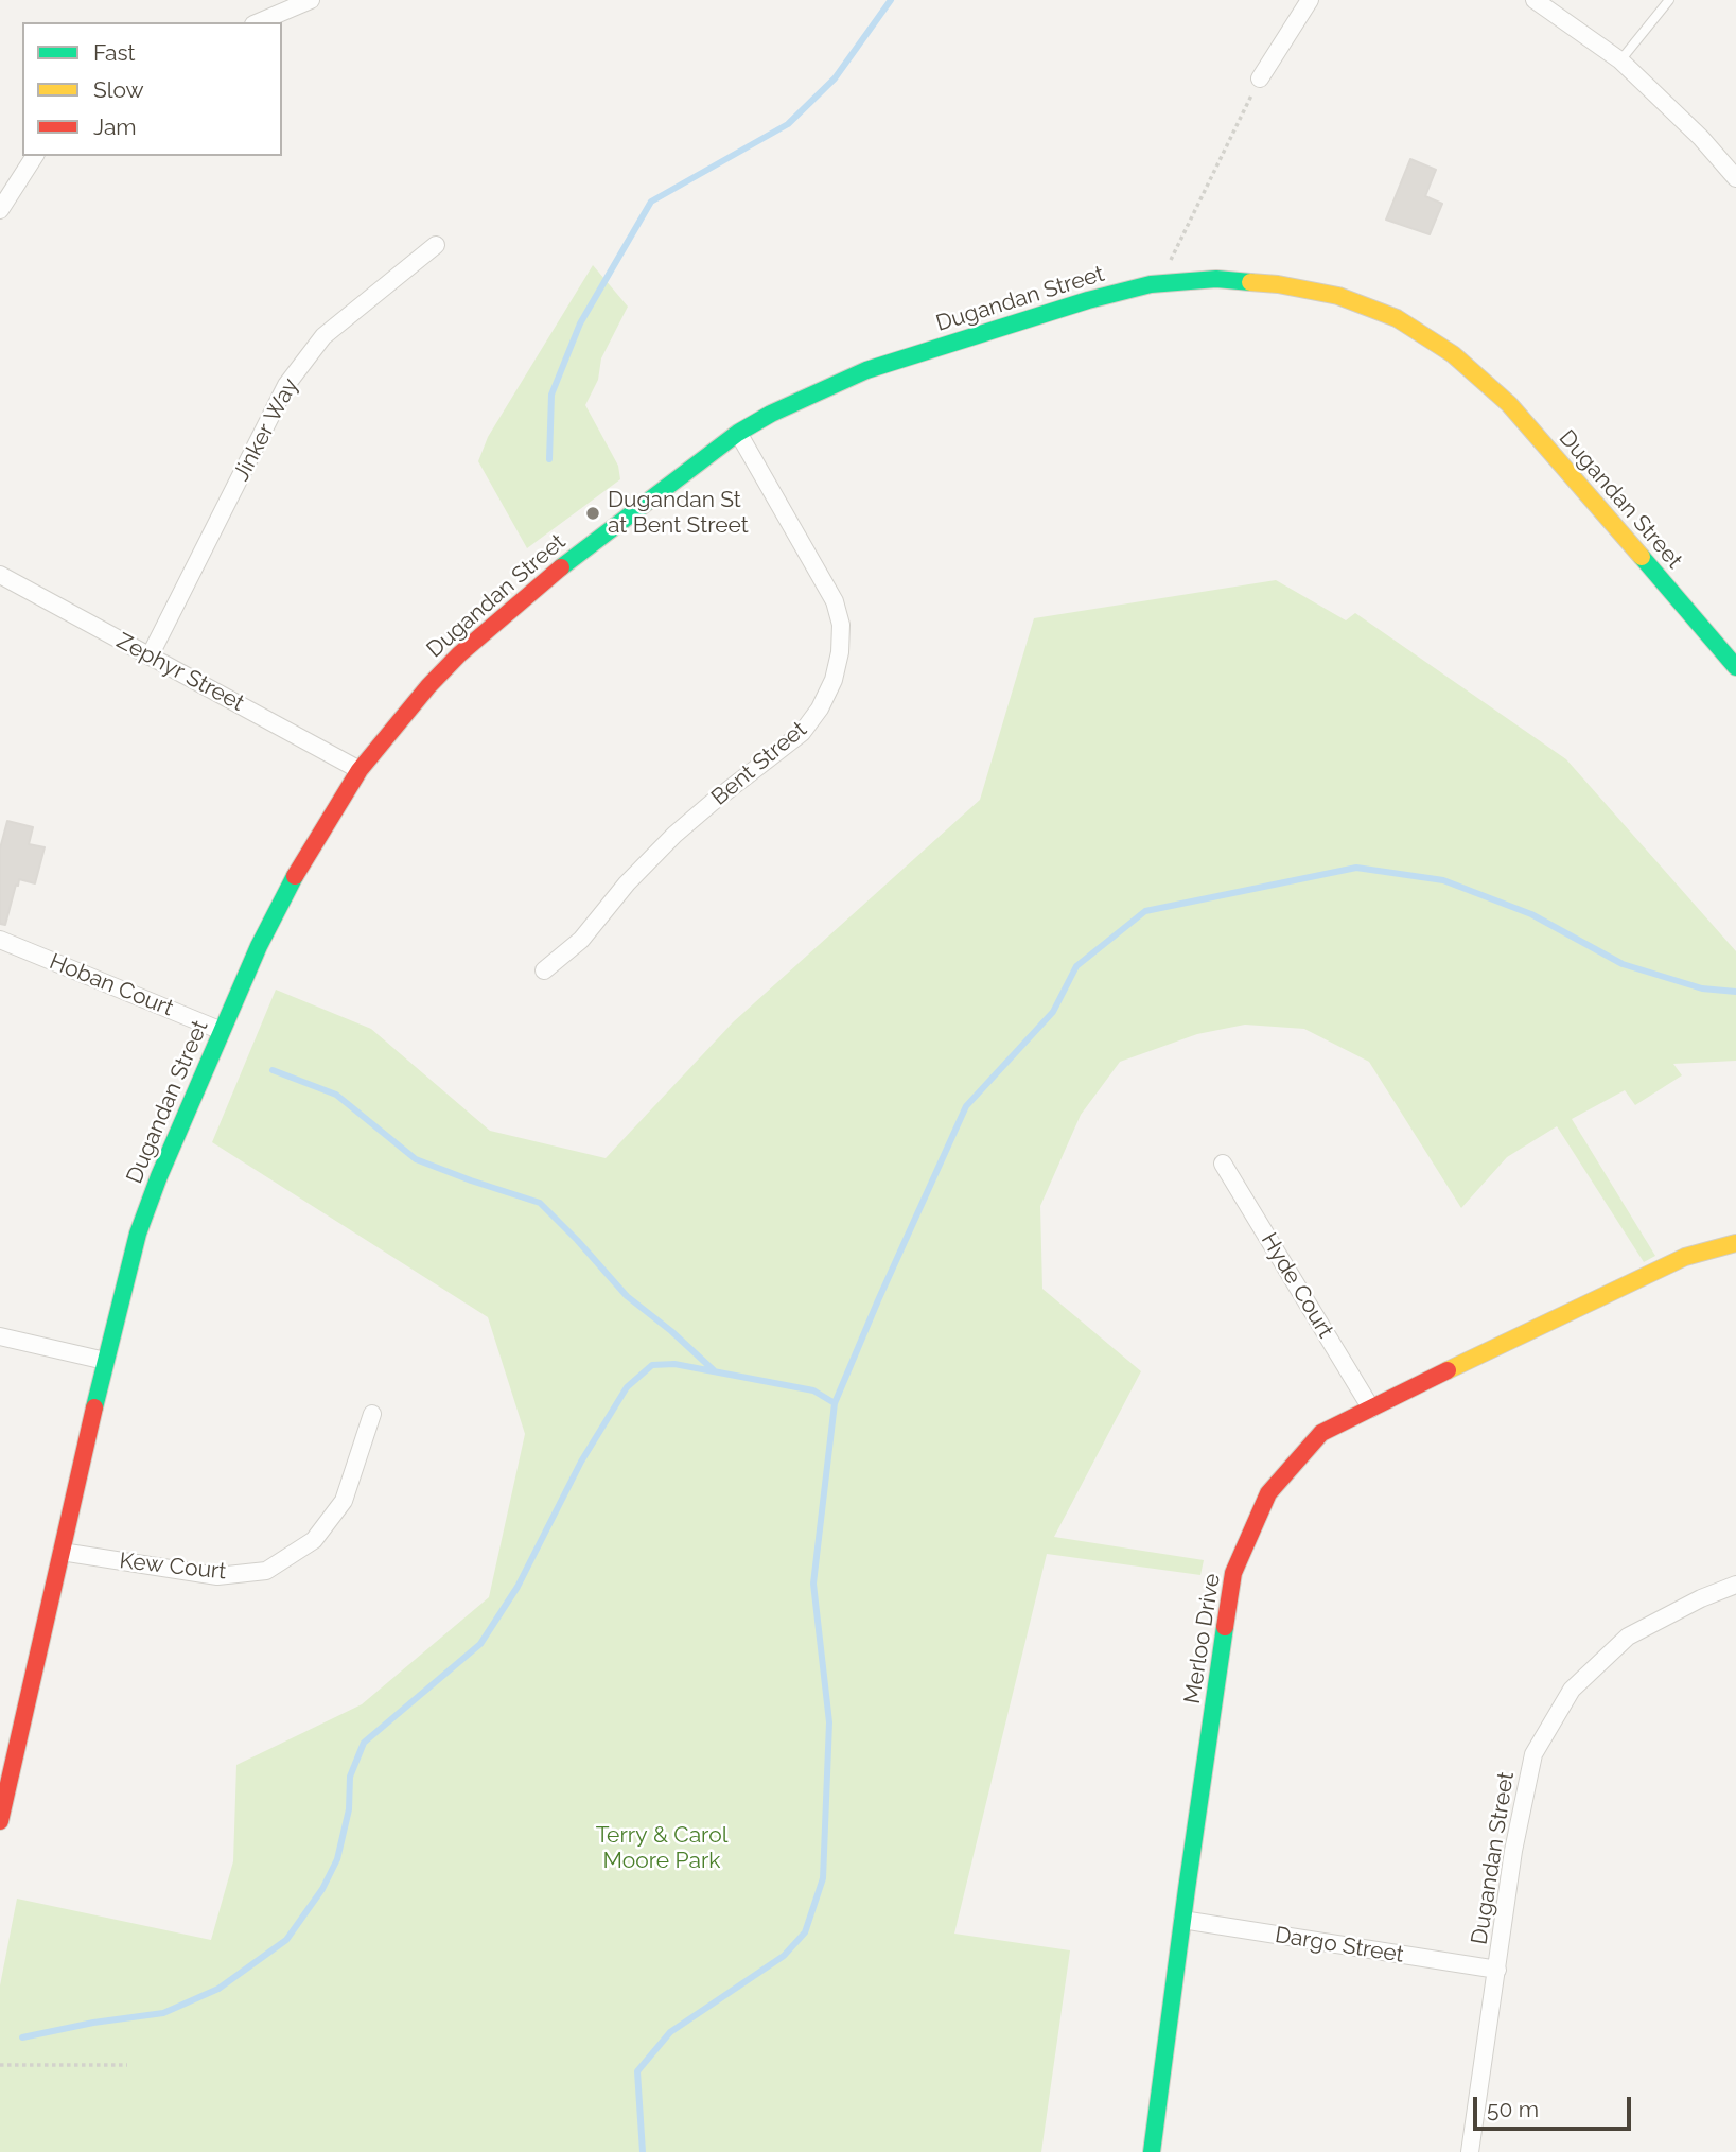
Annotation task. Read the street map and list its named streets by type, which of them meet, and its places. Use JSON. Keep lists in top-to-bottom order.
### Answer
{
  "streets": {
    "street": [
      "Dugandan Street",
      "Jinker Way",
      "Zephyr Street",
      "Bent Street",
      "Hoban Court",
      "Hyde Court",
      "Kew Court",
      "Merloo Drive",
      "Dargo Street"
    ]
  },
  "crossings": [
    ["Dugandan Street", "Zephyr Street"],
    ["Dugandan Street", "Bent Street"],
    ["Dugandan Street", "Hoban Court"],
    ["Dugandan Street", "Kew Court"],
    ["Dugandan Street", "Dargo Street"],
    ["Jinker Way", "Zephyr Street"],
    ["Hyde Court", "Merloo Drive"],
    ["Merloo Drive", "Dargo Street"]
  ],
  "parks": ["Terry & Carol Moore Park"],
  "places": ["Dugandan St at Bent Street"],
  "legend": ["Fast", "Slow", "Jam"],
  "scale_bar": "50 m"
}
